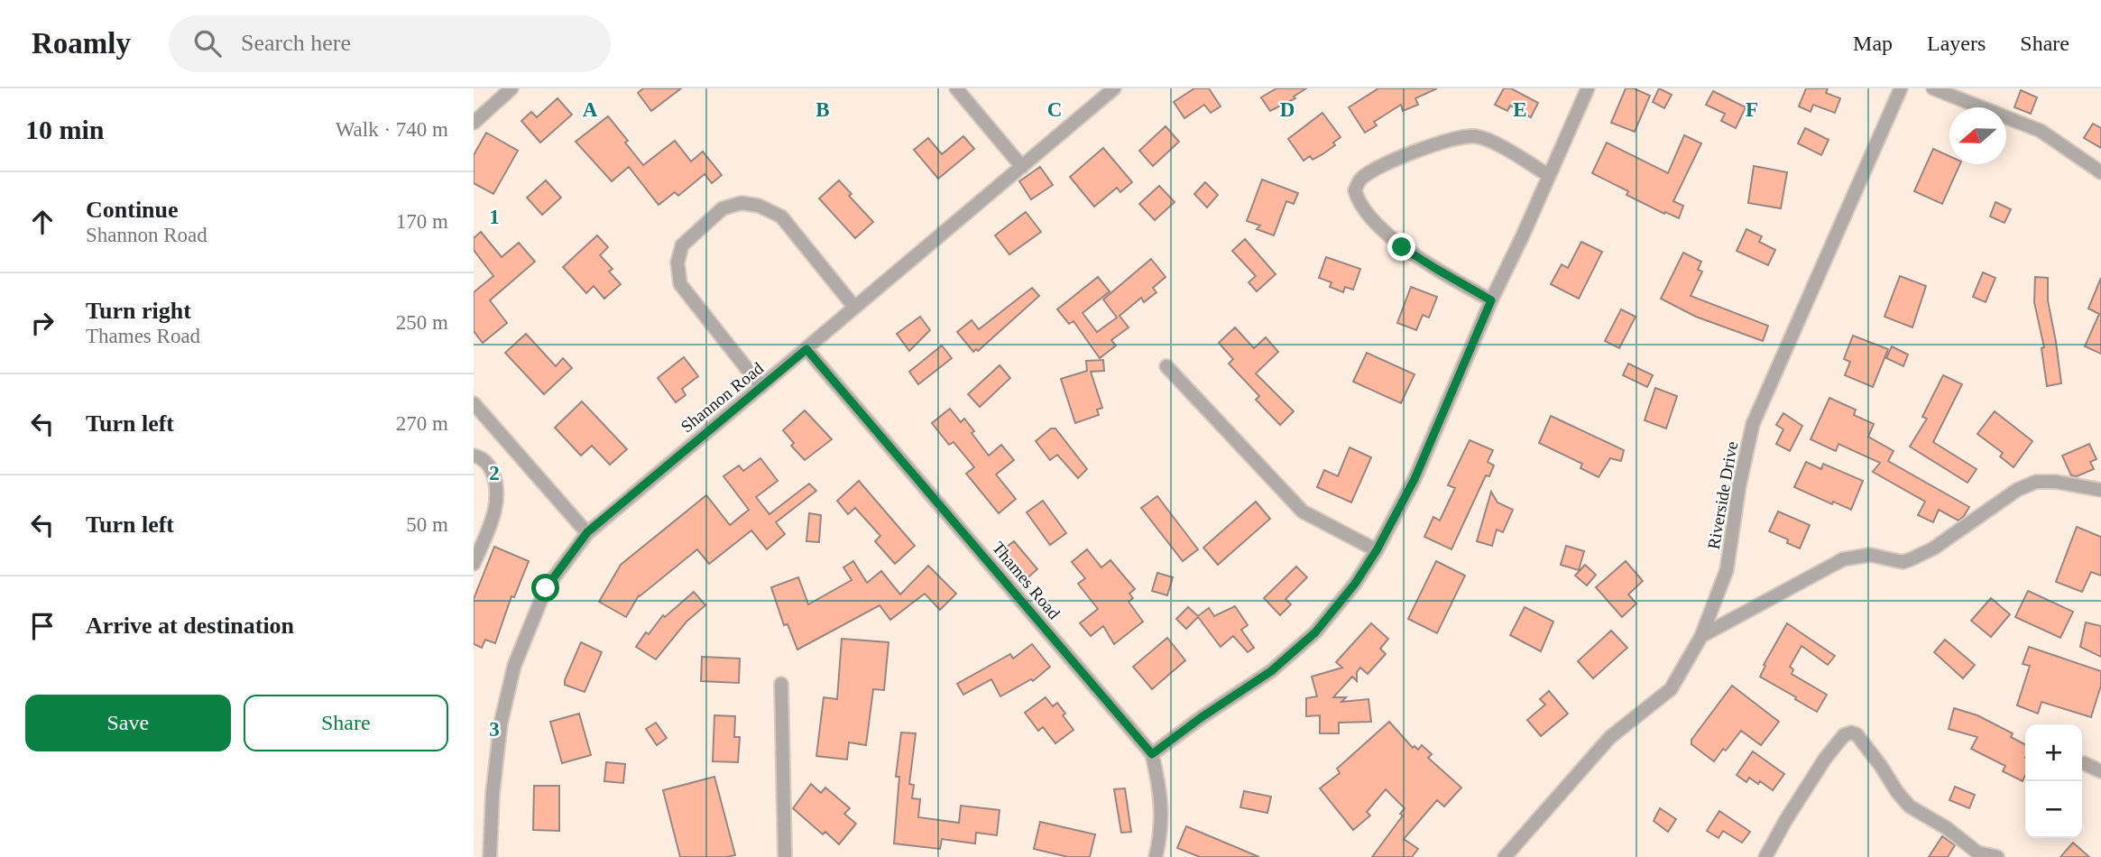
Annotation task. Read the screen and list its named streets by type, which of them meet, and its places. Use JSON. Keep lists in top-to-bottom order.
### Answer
{
  "streets": {
    "street": ["Shannon Road", "Riverside Drive", "Thames Road"]
  },
  "crossings": [
    ["Shannon Road", "Thames Road"]
  ],
  "north": "left",
  "page": {
    "header": "Roamly",
    "search": "Search here",
    "nav": ["Map", "Layers", "Share"],
    "heading": ["10 min", "Walk · 740 m"],
    "list": [
      ["Continue", "Shannon Road", "170 m"],
      ["Turn right", "Thames Road", "250 m"],
      ["Turn left", "270 m"],
      ["Turn left", "50 m"],
      "Arrive at destination"
    ],
    "buttons": ["Save", "Share"],
    "map_buttons": ["+", "−"]
  },
  "grid": {
    "columns": [
      "A",
      "B",
      "C",
      "D",
      "E",
      "F"
    ],
    "rows": ["1", "2", "3"]
  }
}
